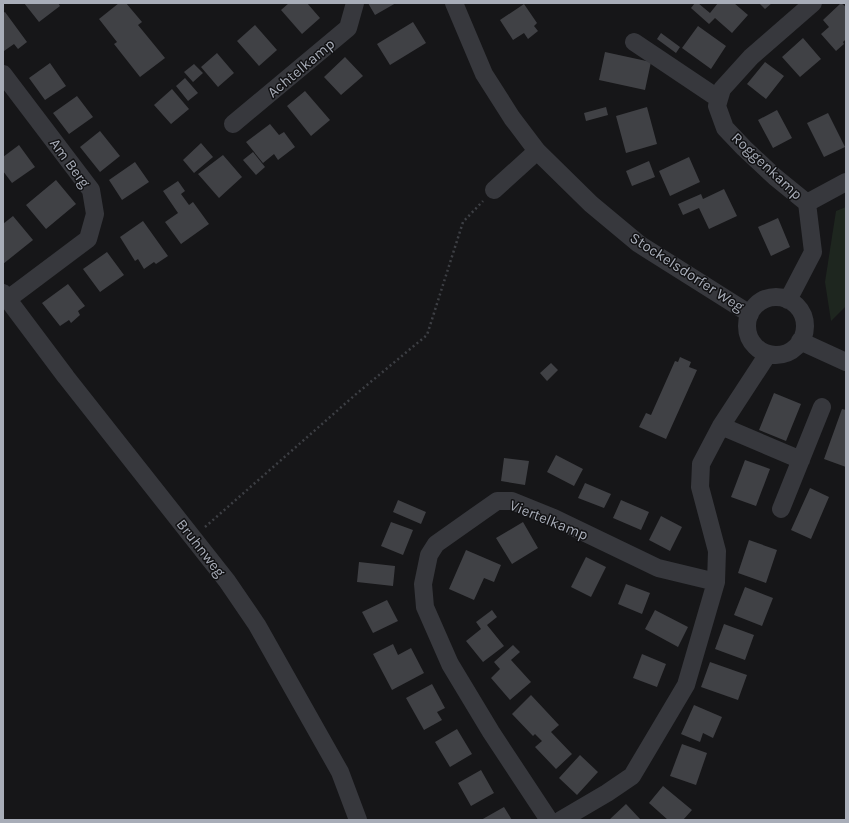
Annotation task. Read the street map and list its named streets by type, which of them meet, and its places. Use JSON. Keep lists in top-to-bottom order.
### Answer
{
  "streets": {
    "street": [
      "Achtelkamp",
      "Am Berg",
      "Roggenkamp",
      "Stockelsdorfer Weg",
      "Viertelkamp",
      "Bruhnweg"
    ]
  },
  "crossings": [
    ["Am Berg", "Bruhnweg"],
    ["Roggenkamp", "Stockelsdorfer Weg"]
  ]
}
